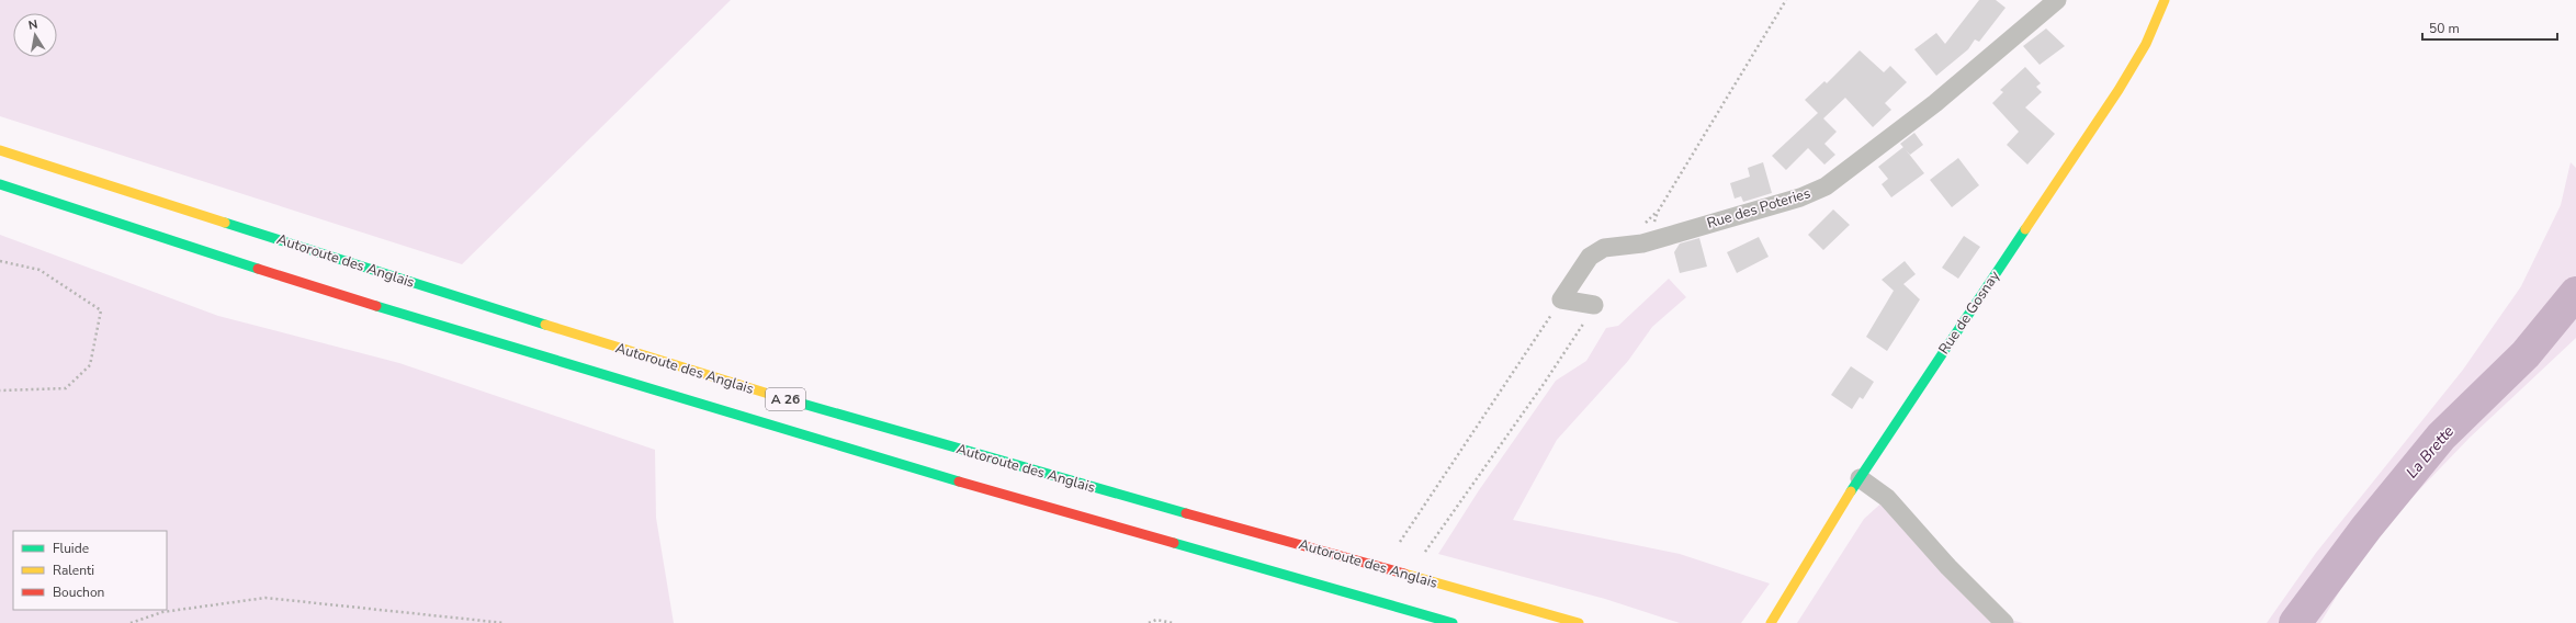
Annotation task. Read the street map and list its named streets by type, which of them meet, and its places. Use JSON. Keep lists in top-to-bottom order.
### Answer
{
  "streets": {
    "main road": ["Autoroute des Anglais", "Rue de Gosnay", "A 26"],
    "street": ["Rue des Poteries"]
  },
  "water": ["La Brette"],
  "legend": ["Fluide", "Ralenti", "Bouchon"],
  "scale_bar": "50 m",
  "north": "top"
}
